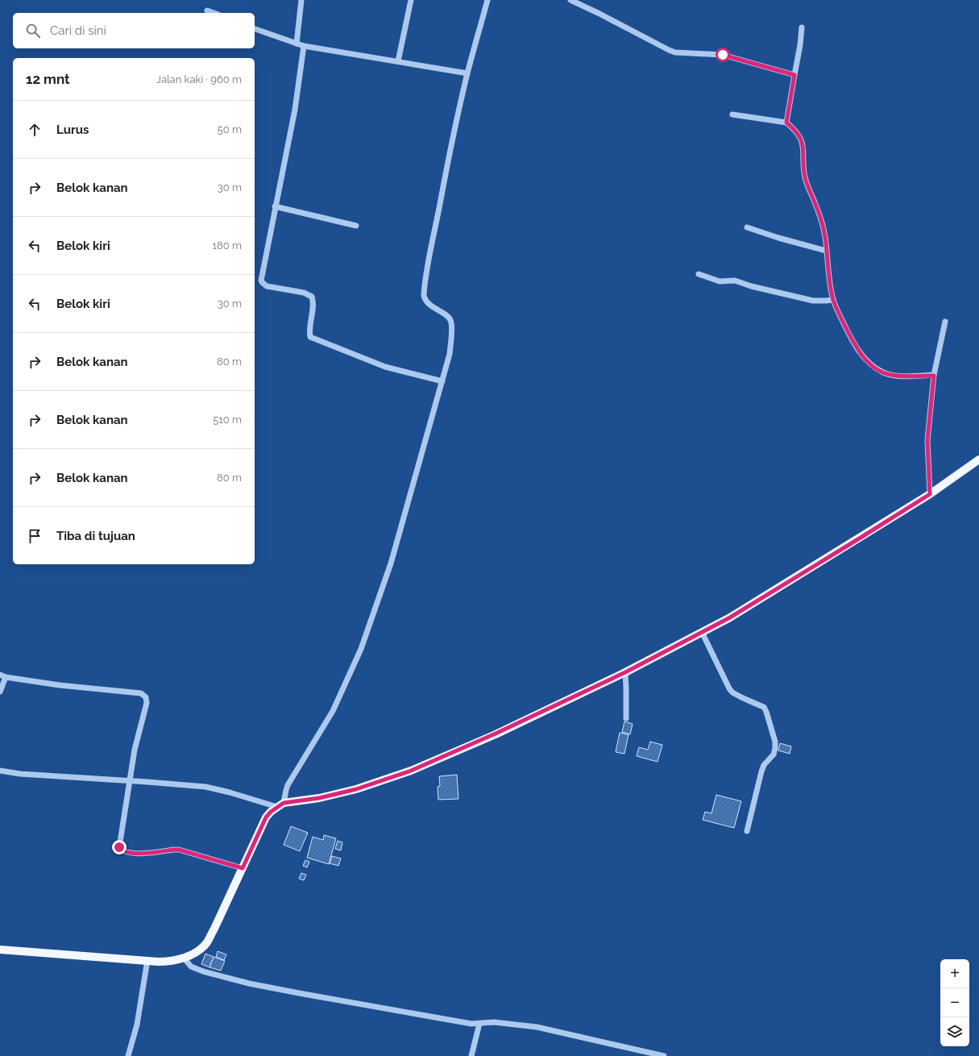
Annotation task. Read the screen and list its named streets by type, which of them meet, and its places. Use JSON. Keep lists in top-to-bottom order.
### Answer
{
  "page": {
    "search": "Cari di sini",
    "heading": ["12 mnt", "Jalan kaki · 960 m"],
    "list": [
      ["Lurus", "50 m"],
      ["Belok kanan", "30 m"],
      ["Belok kiri", "180 m"],
      ["Belok kiri", "30 m"],
      ["Belok kanan", "80 m"],
      ["Belok kanan", "510 m"],
      ["Belok kanan", "80 m"],
      "Tiba di tujuan"
    ],
    "map_buttons": ["+", "−"]
  }
}
